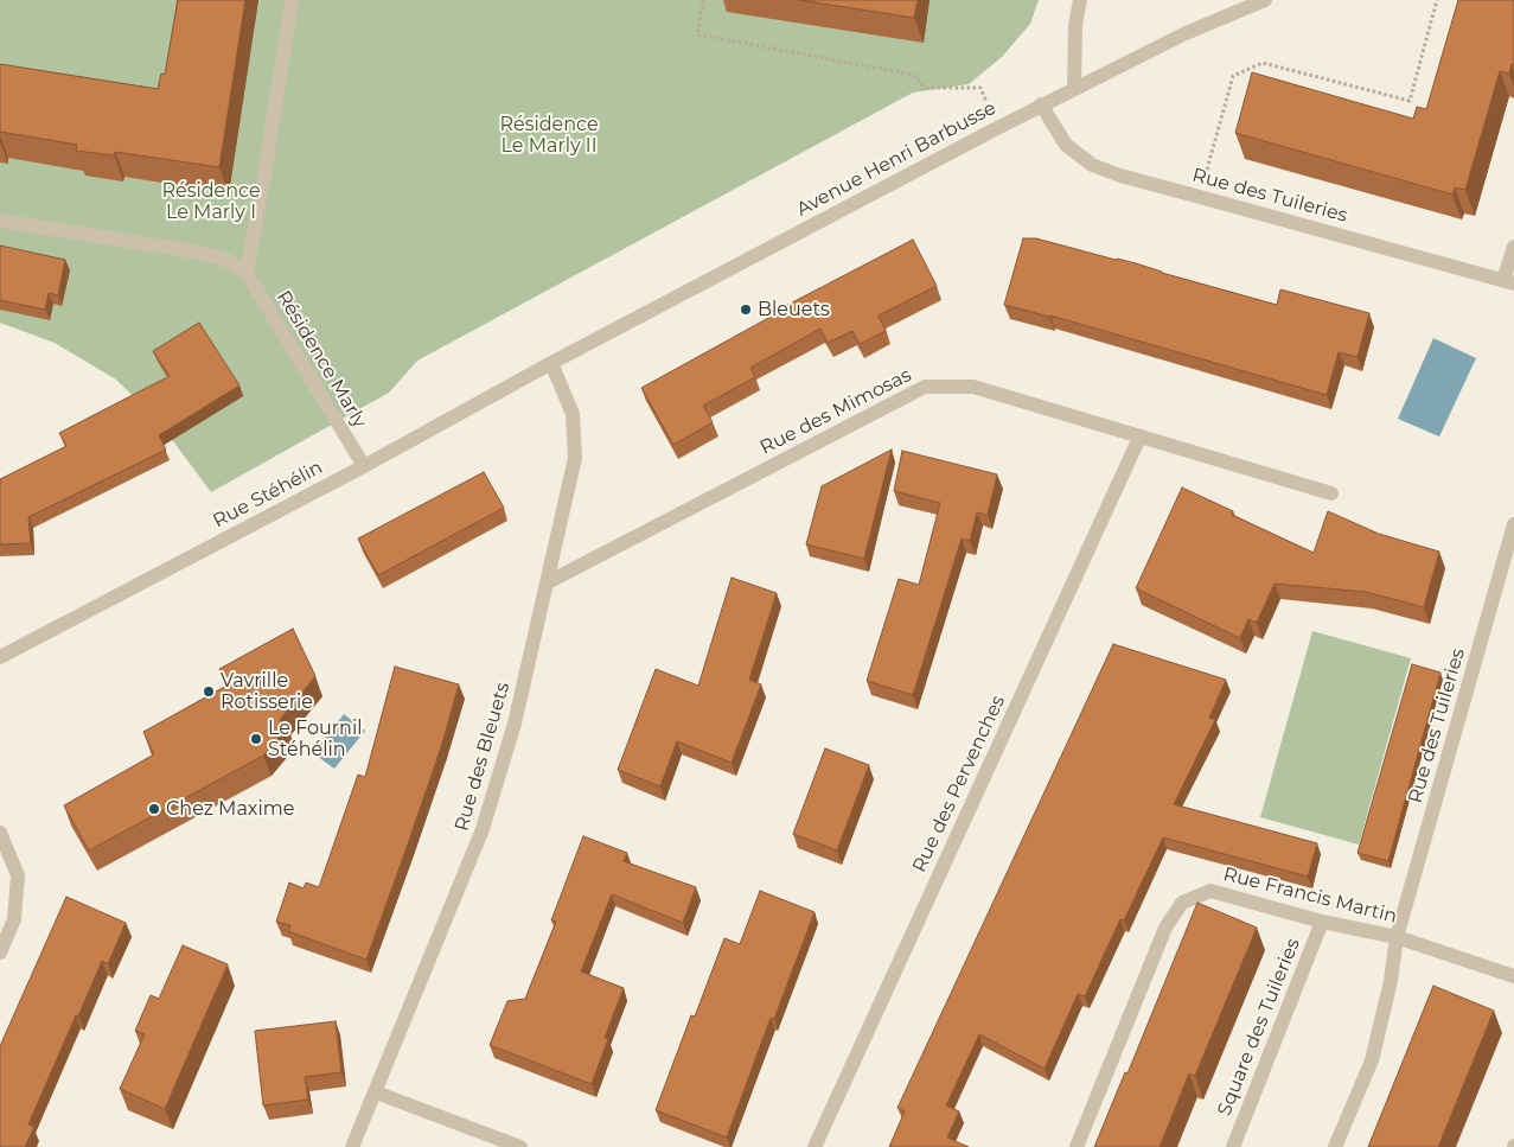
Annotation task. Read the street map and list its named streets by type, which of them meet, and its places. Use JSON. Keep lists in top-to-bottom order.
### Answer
{
  "streets": {
    "street": [
      "Avenue Henri Barbusse",
      "Rue des Tuileries",
      "Résidence Marly",
      "Rue des Mimosas",
      "Rue Stéhélin",
      "Rue des Bleuets",
      "Rue des Pervenches",
      "Rue Francis Martin",
      "Square des Tuileries"
    ]
  },
  "crossings": [
    ["Avenue Henri Barbusse", "Rue des Tuileries"],
    ["Avenue Henri Barbusse", "Rue Stéhélin"],
    ["Avenue Henri Barbusse", "Rue des Bleuets"],
    ["Rue des Tuileries", "Rue Francis Martin"],
    ["Résidence Marly", "Rue Stéhélin"],
    ["Rue des Mimosas", "Rue des Bleuets"],
    ["Rue des Mimosas", "Rue des Pervenches"],
    ["Rue Stéhélin", "Rue des Bleuets"],
    ["Rue Francis Martin", "Square des Tuileries"]
  ],
  "parks": ["Résidence Le Marly II", "Résidence Le Marly I"],
  "places": [
    "Bleuets",
    "Vavrille Rotisserie",
    "Le Fournil Stéhélin",
    "Chez Maxime"
  ]
}
